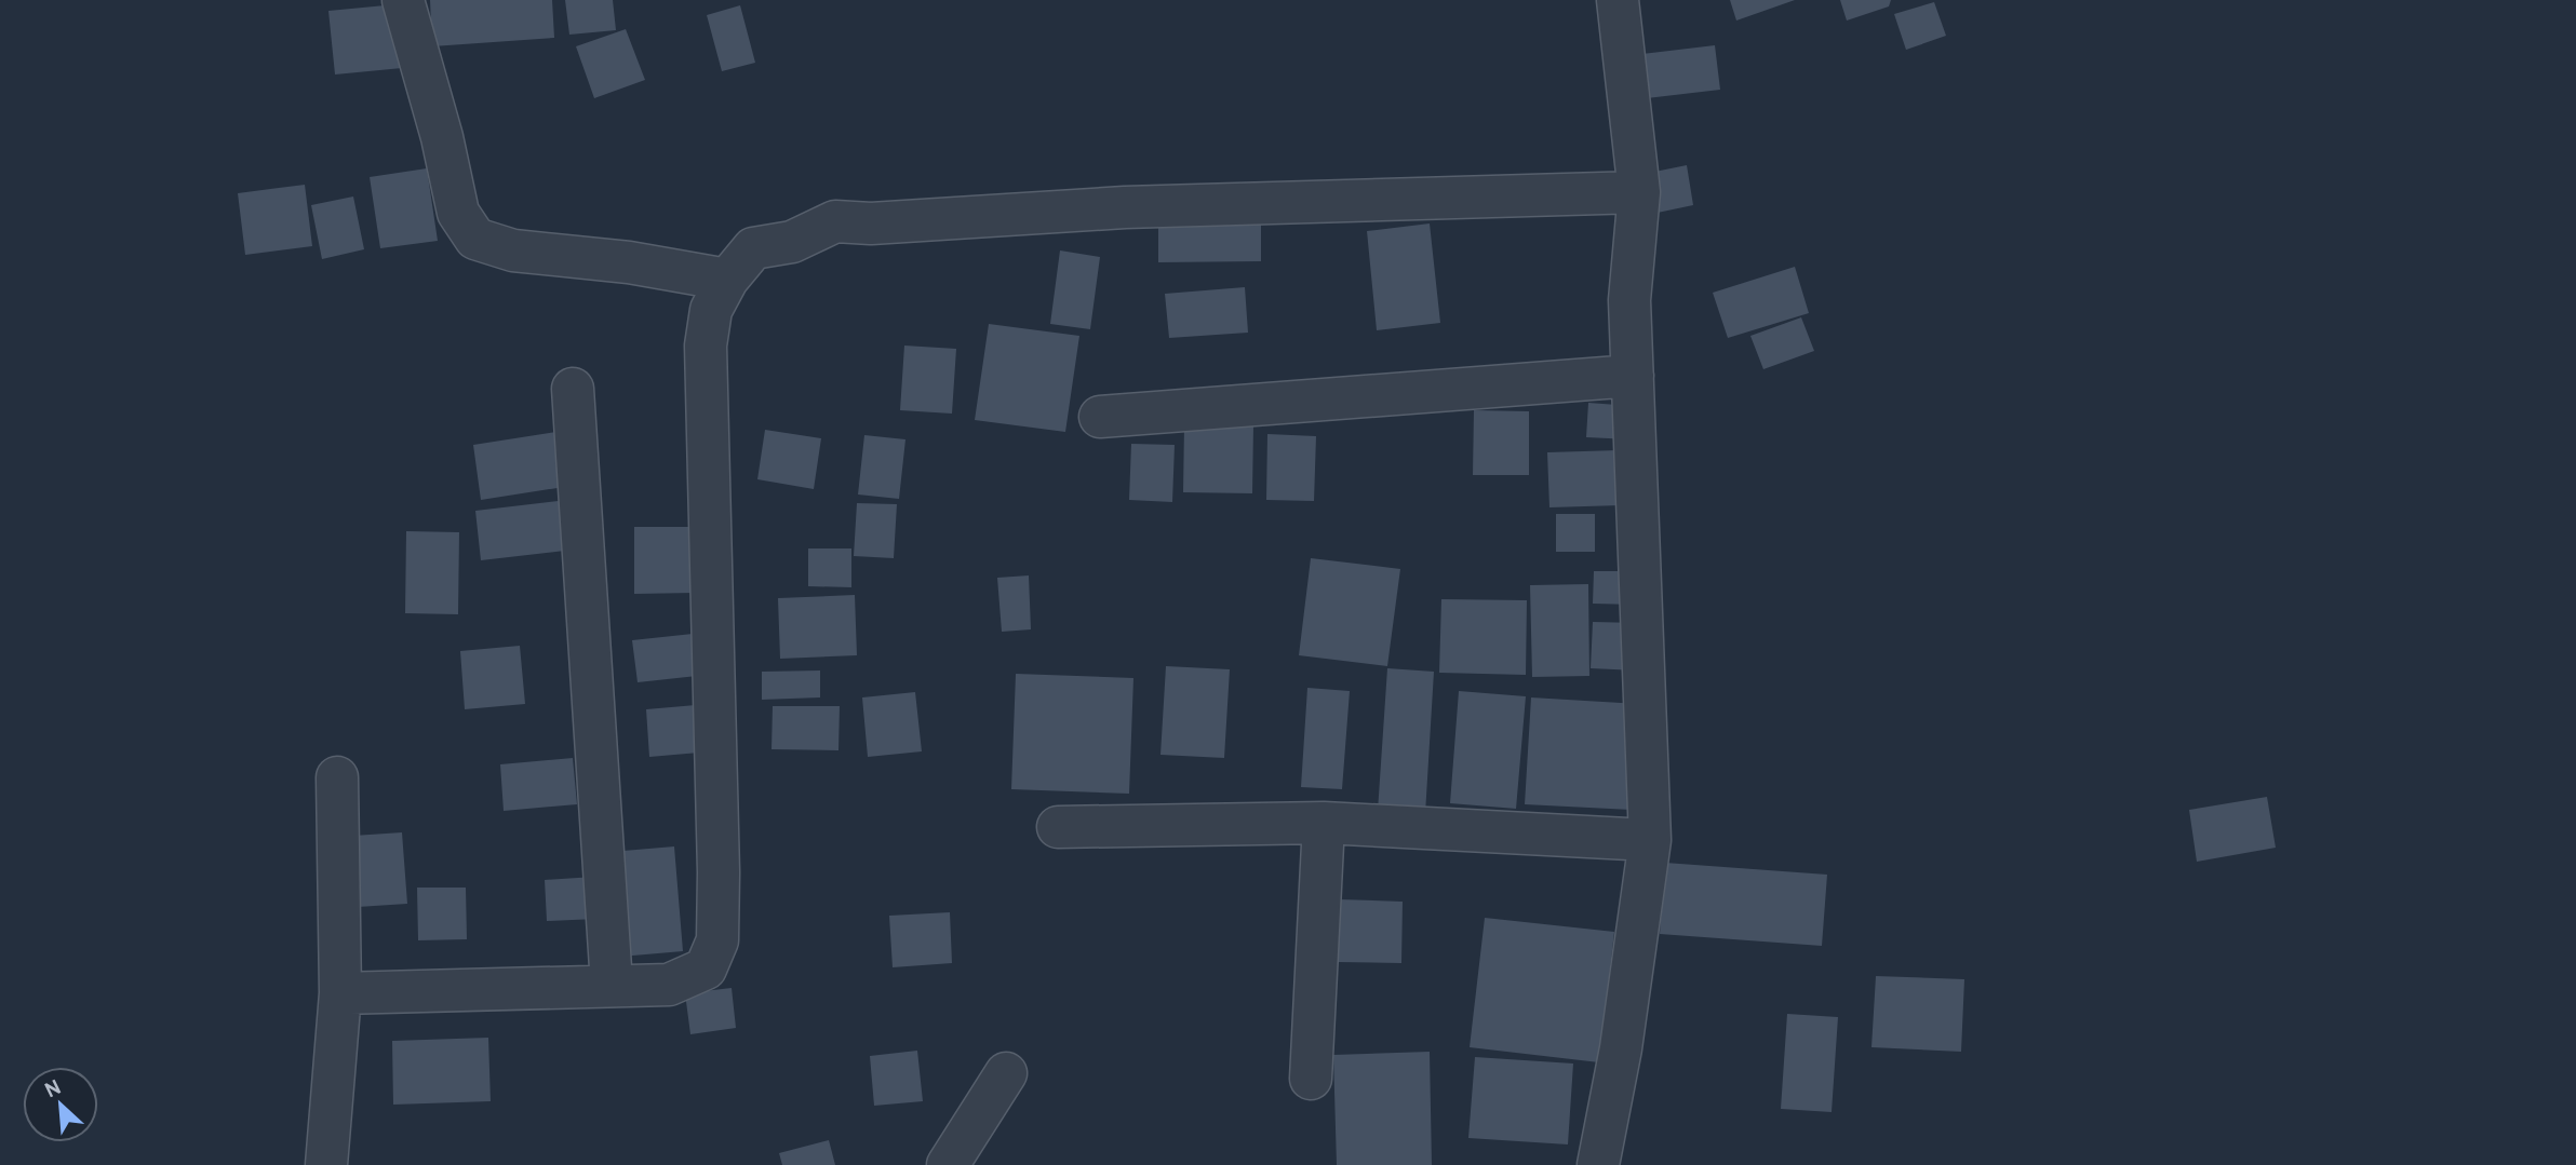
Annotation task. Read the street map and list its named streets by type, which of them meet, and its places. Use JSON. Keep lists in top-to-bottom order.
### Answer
{
  "north": "top left"
}
